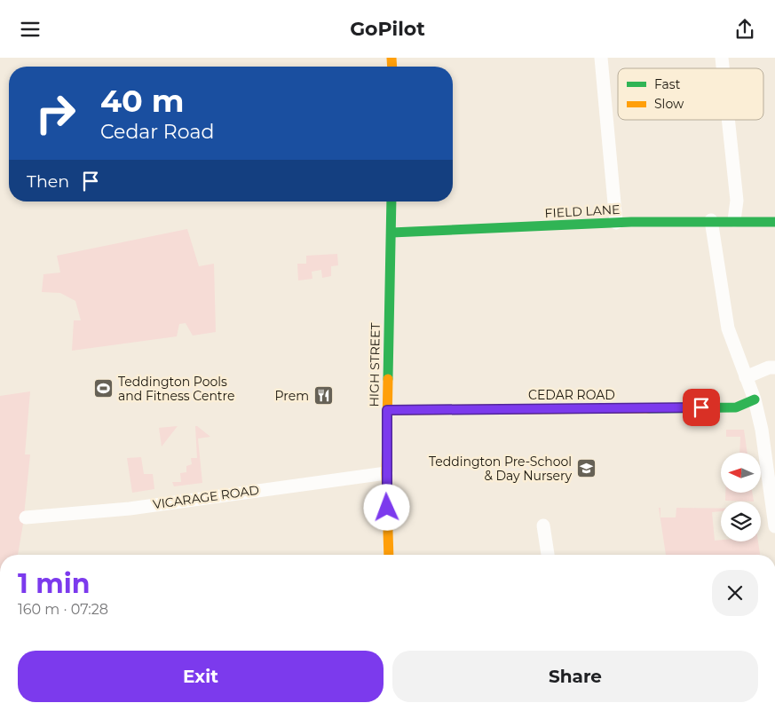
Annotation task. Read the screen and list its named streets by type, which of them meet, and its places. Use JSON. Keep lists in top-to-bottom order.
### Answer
{
  "streets": {
    "street": [
      "FIELD LANE",
      "HIGH STREET",
      "CEDAR ROAD",
      "VICARAGE ROAD"
    ]
  },
  "crossings": [
    ["FIELD LANE", "HIGH STREET"],
    ["HIGH STREET", "CEDAR ROAD"],
    ["HIGH STREET", "VICARAGE ROAD"]
  ],
  "places": {
    "sports": ["Teddington Pools and Fitness Centre"],
    "restaurant": ["Prem"],
    "school or university": ["Teddington Pre-School & Day Nursery"]
  },
  "legend": ["Fast", "Slow"],
  "north": "left",
  "page": {
    "header": "GoPilot",
    "turn": ["40 m", "Cedar Road"],
    "then": "Then",
    "heading": ["1 min", "160 m · 07:28"],
    "buttons": ["Exit", "Share"]
  }
}
